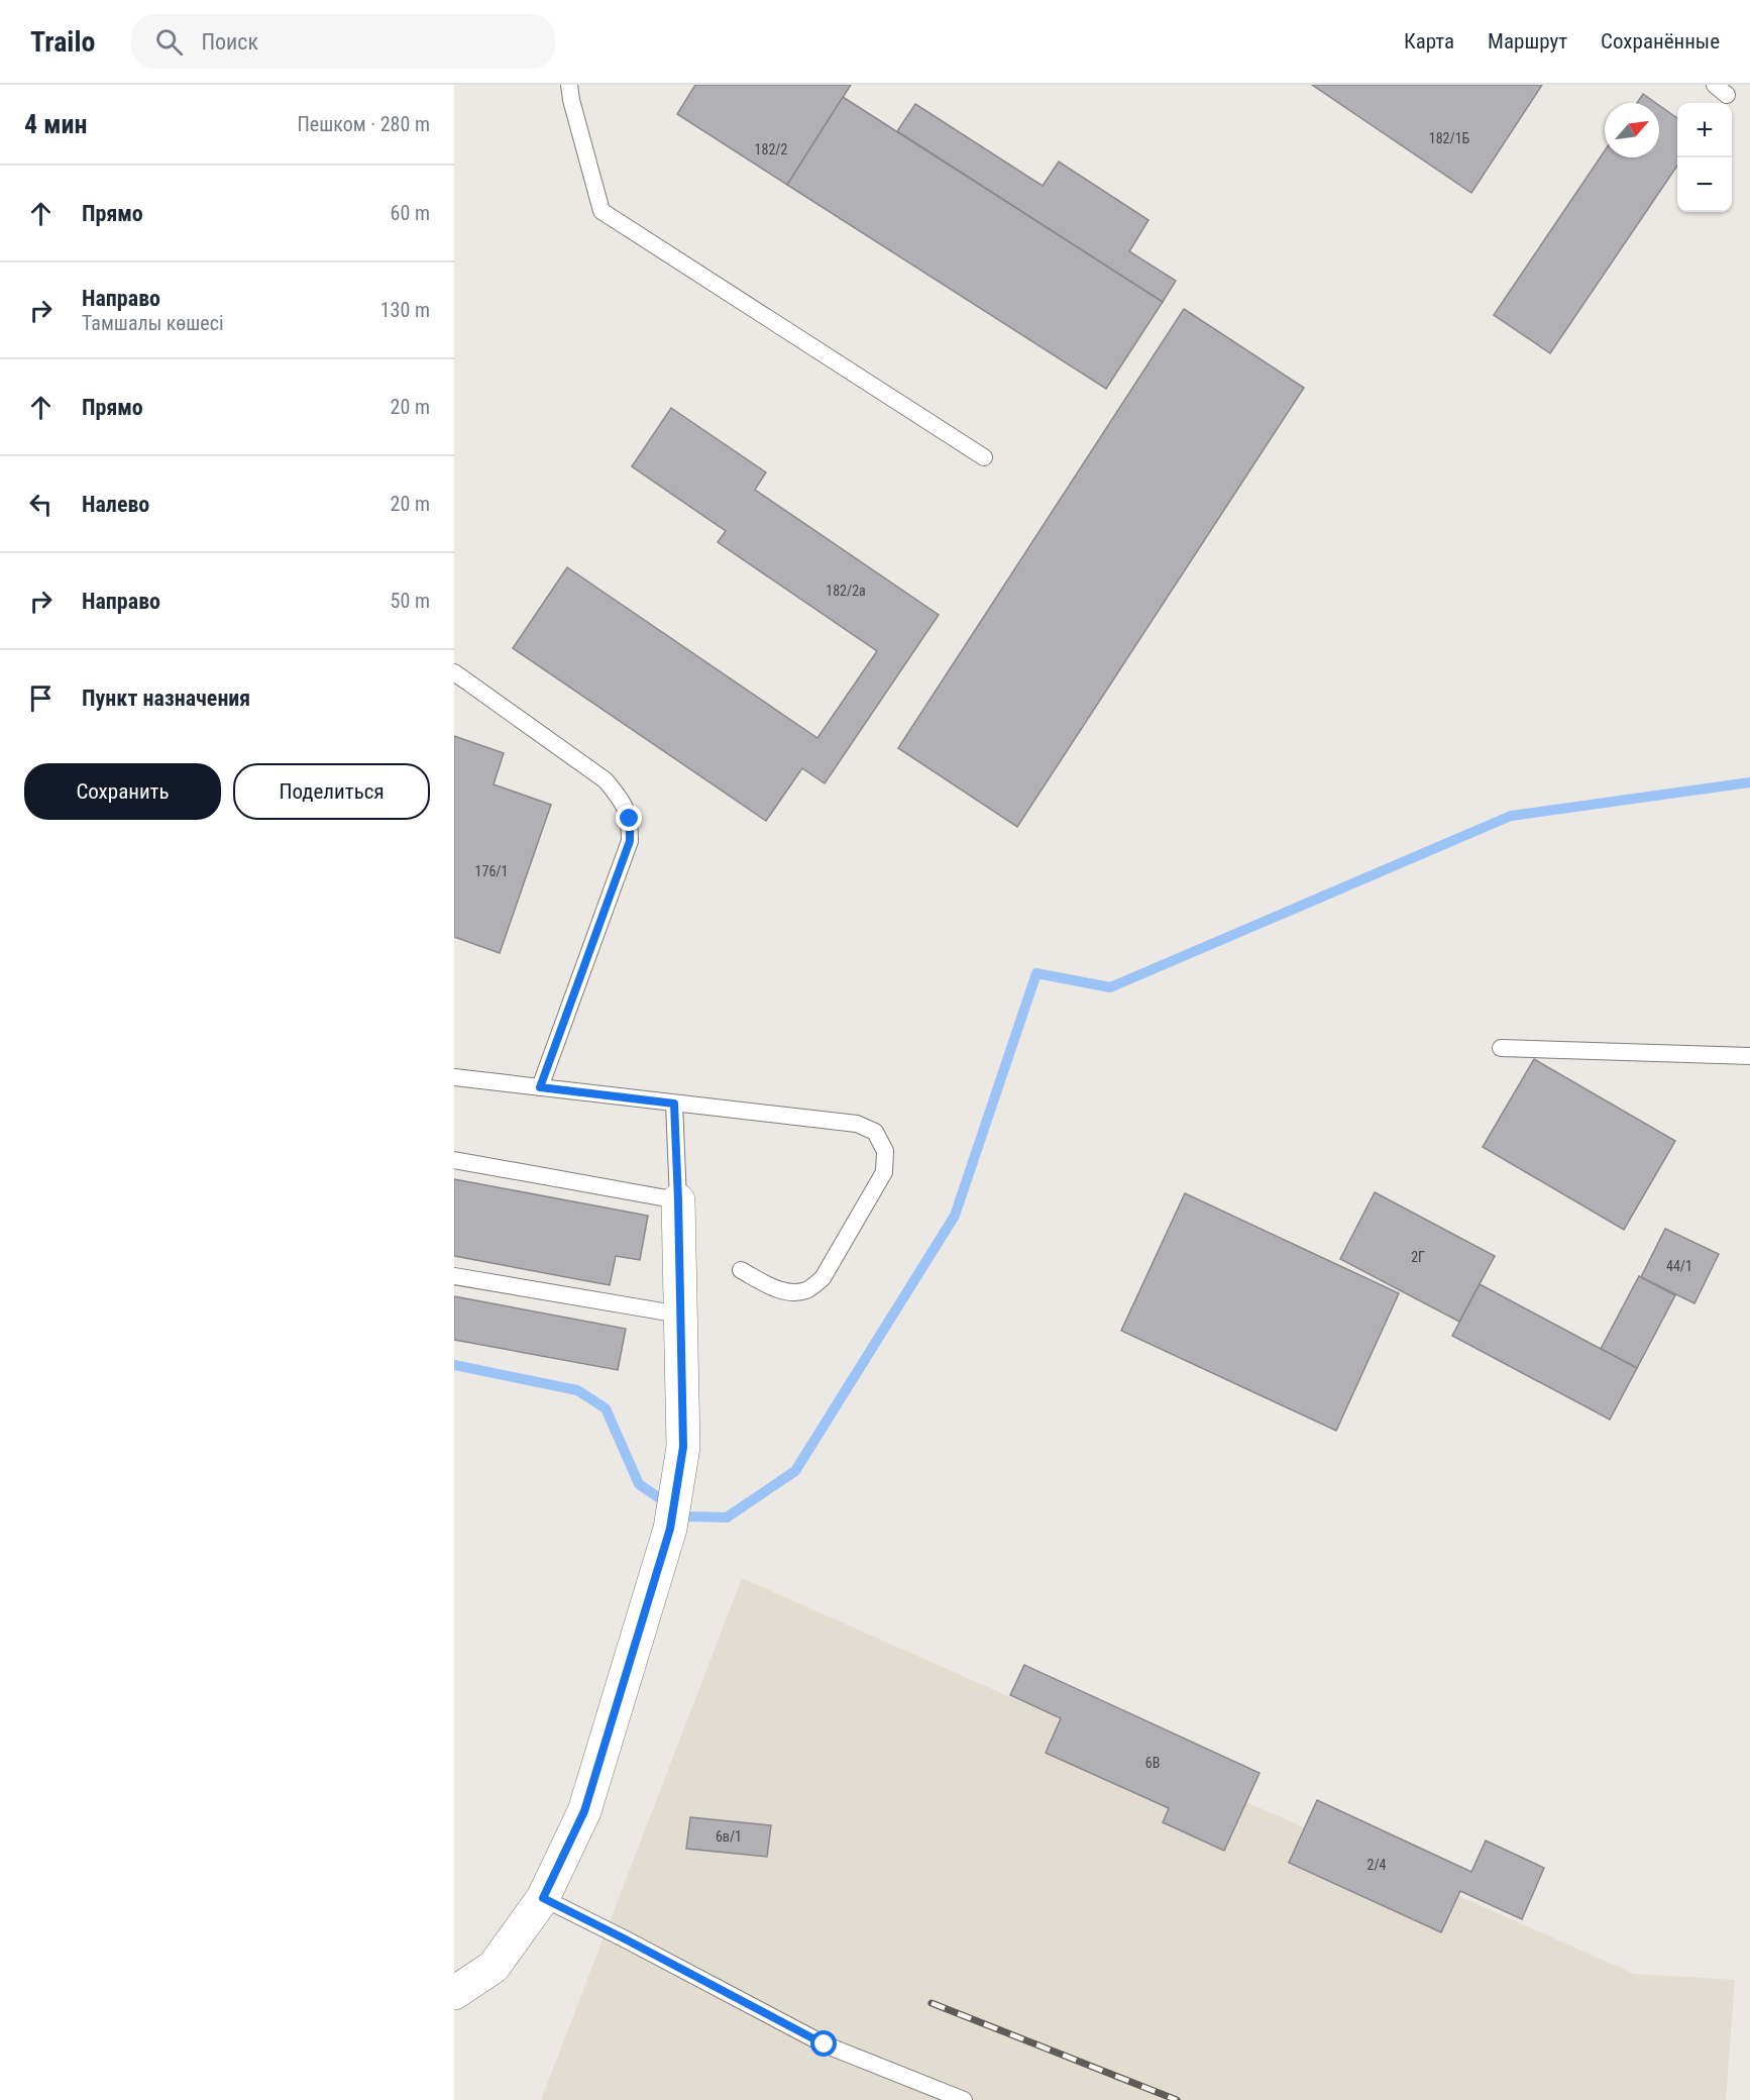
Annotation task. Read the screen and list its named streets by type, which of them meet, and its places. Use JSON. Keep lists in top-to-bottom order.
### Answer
{
  "house_numbers": [
    "182/1Б",
    "182/2",
    "182/2а",
    "176/1",
    "2Г",
    "44/1",
    "6В",
    "6в/1",
    "2/4"
  ],
  "north": "top right",
  "page": {
    "header": "Trailo",
    "search": "Поиск",
    "nav": ["Карта", "Маршрут", "Сохранённые"],
    "heading": ["4 мин", "Пешком · 280 m"],
    "map_buttons": ["+", "−"],
    "list": [
      ["Прямо", "60 m"],
      ["Направо", "Тамшалы көшесі", "130 m"],
      ["Прямо", "20 m"],
      ["Налево", "20 m"],
      ["Направо", "50 m"],
      "Пункт назначения"
    ],
    "buttons": ["Сохранить", "Поделиться"]
  }
}
